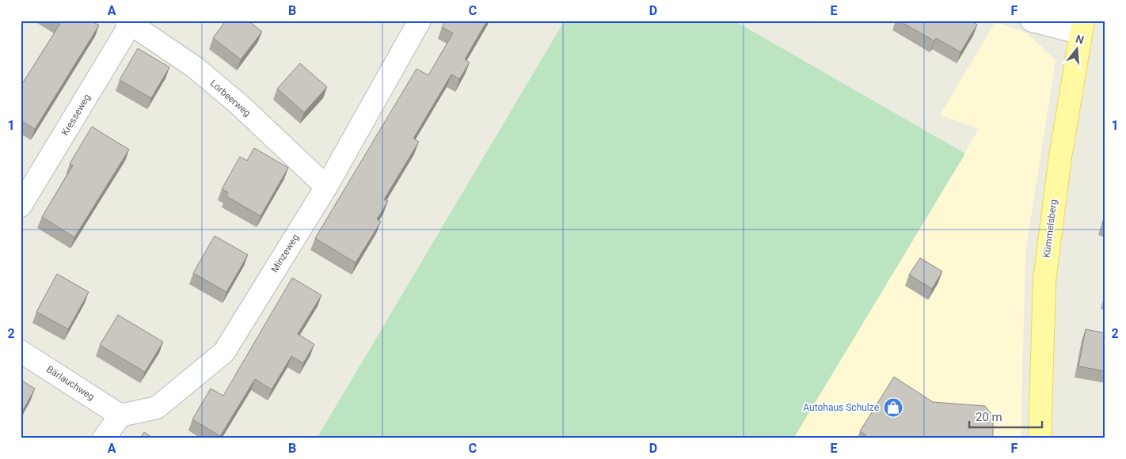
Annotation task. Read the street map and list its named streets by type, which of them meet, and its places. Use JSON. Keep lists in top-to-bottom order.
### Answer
{
  "streets": {
    "main road": ["Kümmelsberg"],
    "street": [
      "Lorbeerweg",
      "Kresseweg",
      "Minzeweg",
      "Bärlauchweg"
    ]
  },
  "crossings": [
    ["Lorbeerweg", "Kresseweg"],
    ["Lorbeerweg", "Minzeweg"],
    ["Minzeweg", "Bärlauchweg"]
  ],
  "places": {
    "shop": ["Autohaus Schulze"]
  },
  "scale_bar": "20 m",
  "north": "top",
  "grid": {
    "columns": [
      "A",
      "B",
      "C",
      "D",
      "E",
      "F"
    ],
    "rows": ["1", "2"]
  }
}
